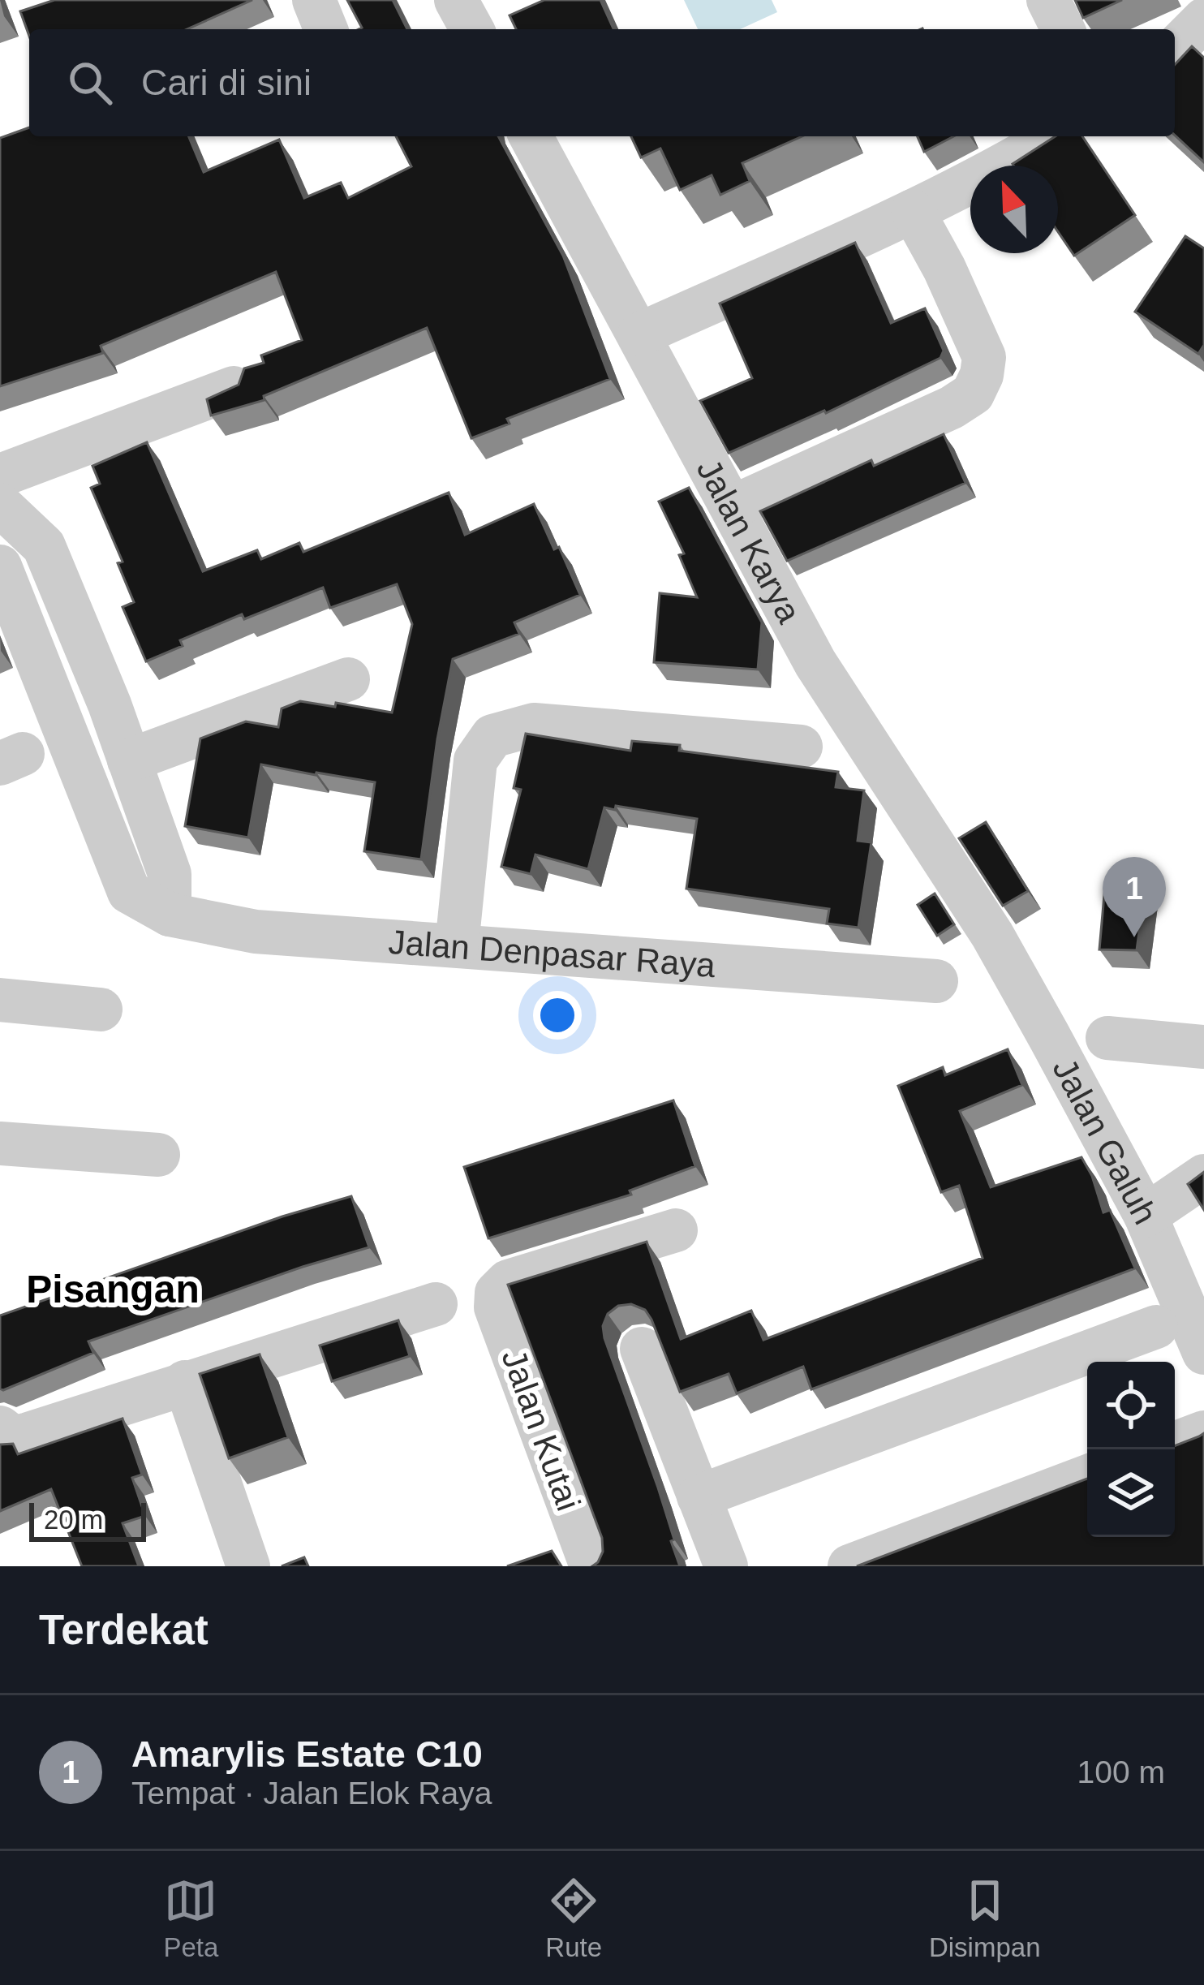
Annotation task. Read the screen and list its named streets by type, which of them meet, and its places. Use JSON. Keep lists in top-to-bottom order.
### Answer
{
  "streets": {
    "street": [
      "Jalan Karya",
      "Jalan Denpasar Raya",
      "Jalan Galuh",
      "Jalan Kutai"
    ]
  },
  "crossings": [
    ["Jalan Karya", "Jalan Galuh"]
  ],
  "districts": ["Pisangan"],
  "scale_bar": "20 m",
  "north": "top left",
  "page": {
    "search": "Cari di sini",
    "pins": "1",
    "scale": "20 m",
    "heading": "Terdekat",
    "list": [
      {
        "mark": "1",
        "name": "Amarylis Estate C10",
        "note": "Tempat · Jalan Elok Raya",
        "value": "100 m"
      }
    ],
    "nav": ["Peta", "Rute", "Disimpan"]
  }
}
